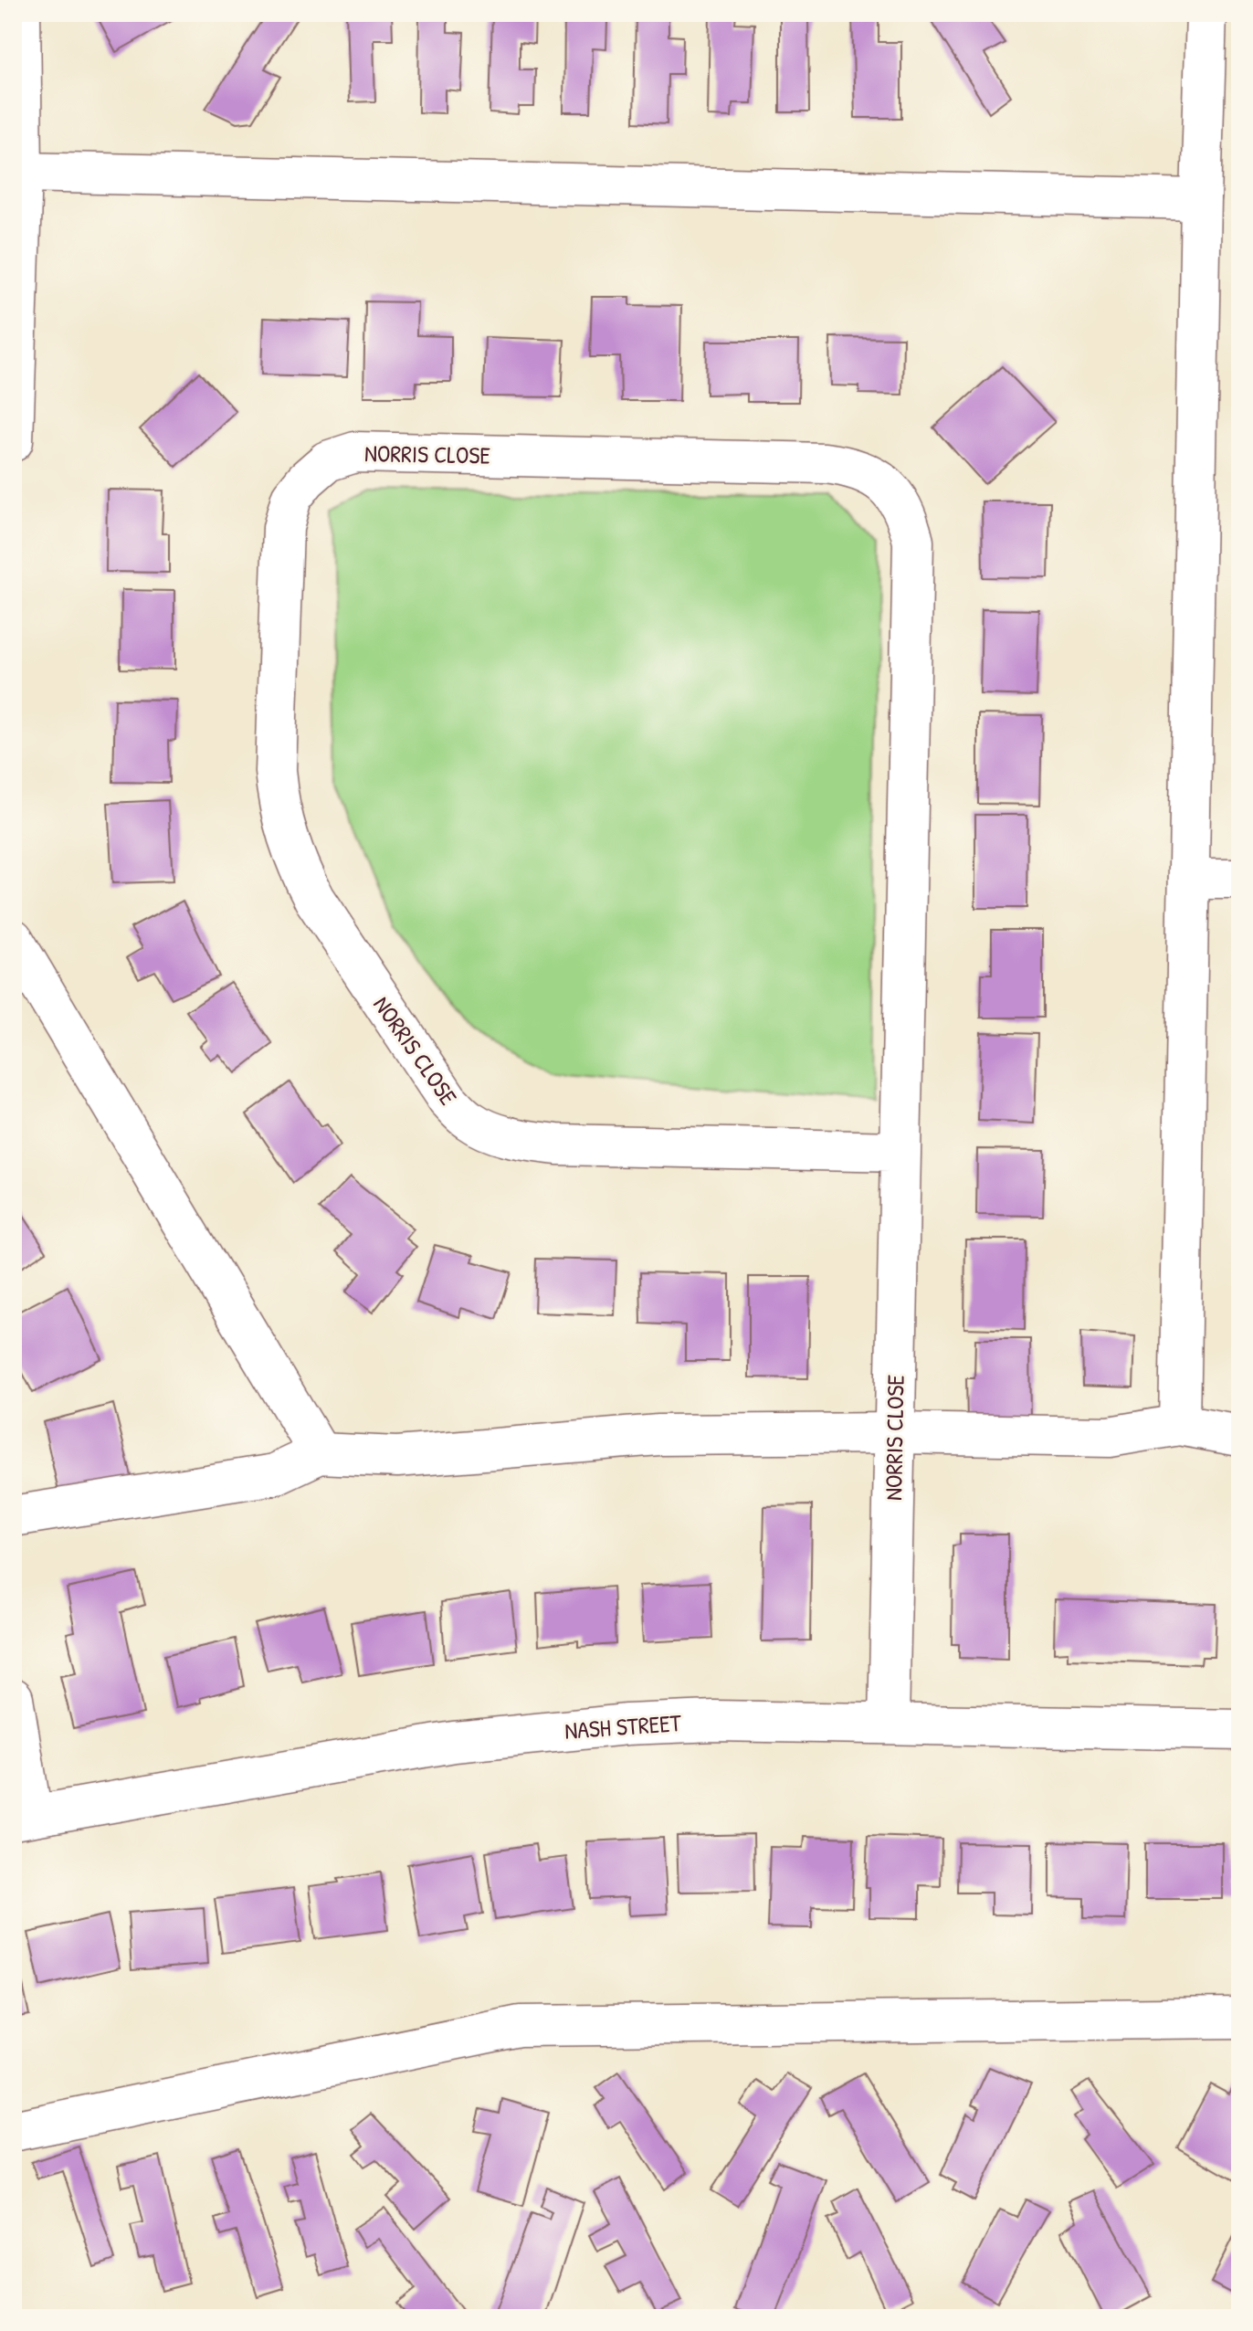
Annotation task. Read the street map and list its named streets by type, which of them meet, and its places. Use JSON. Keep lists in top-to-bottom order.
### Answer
{
  "streets": {
    "street": ["NORRIS CLOSE", "NASH STREET"]
  },
  "crossings": [
    ["NORRIS CLOSE", "NASH STREET"]
  ]
}
